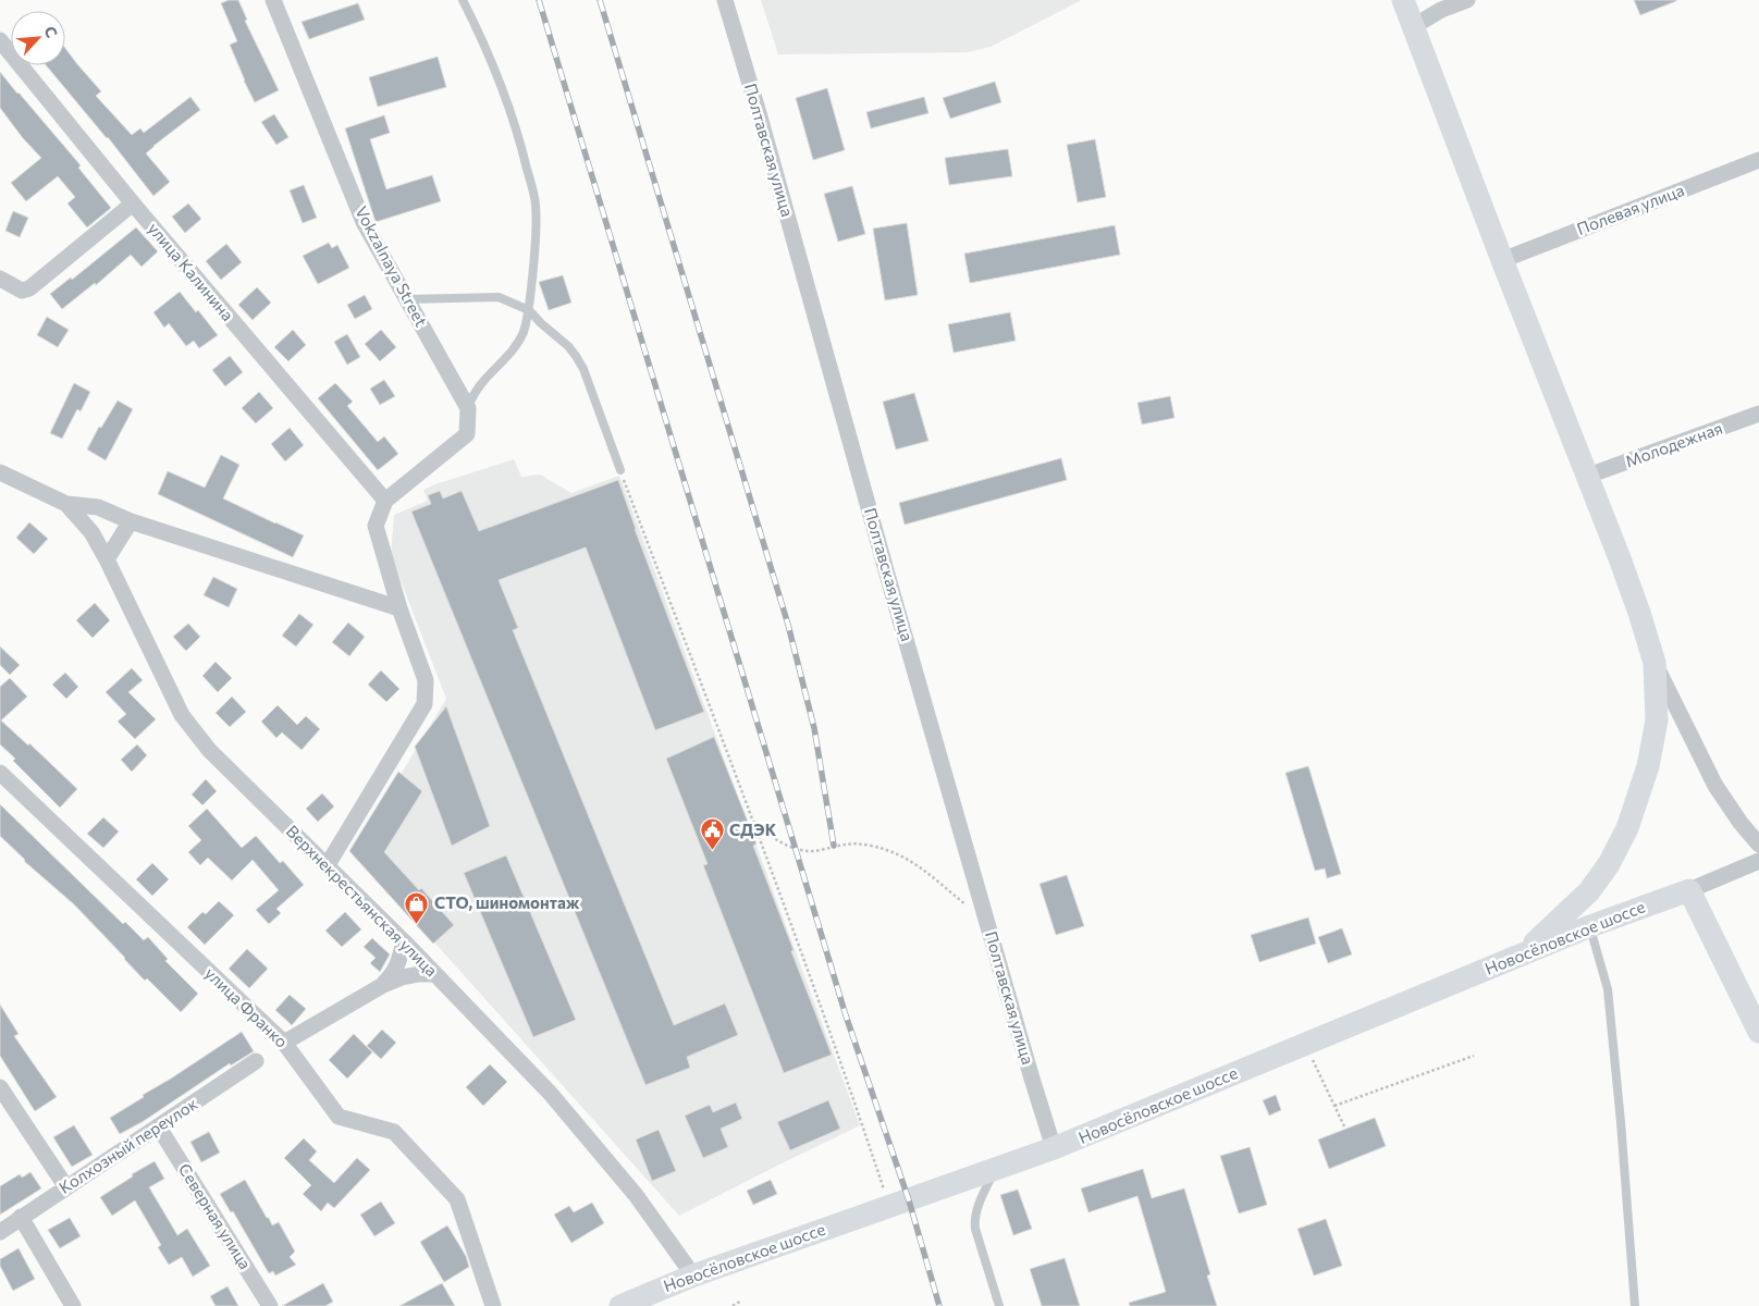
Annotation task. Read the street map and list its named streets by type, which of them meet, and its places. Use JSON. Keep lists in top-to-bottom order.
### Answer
{
  "streets": {
    "main road": ["Новосёловское шоссе"],
    "street": [
      "Полтавская улица",
      "Полевая улица",
      "Vokzalnaya Street",
      "улица Калинина",
      "Молодежная",
      "Верхнекрестьянская улица",
      "улица Франко",
      "Колхозный переулок",
      "Северная улица"
    ]
  },
  "crossings": [
    ["Полтавская улица", "Новосёловское шоссе"],
    ["Верхнекрестьянская улица", "Новосёловское шоссе"],
    ["Колхозный переулок", "Северная улица"]
  ],
  "places": {
    "public building": ["СДЭК"],
    "shop": ["СТО, шиномонтаж"]
  },
  "north": "top right"
}
